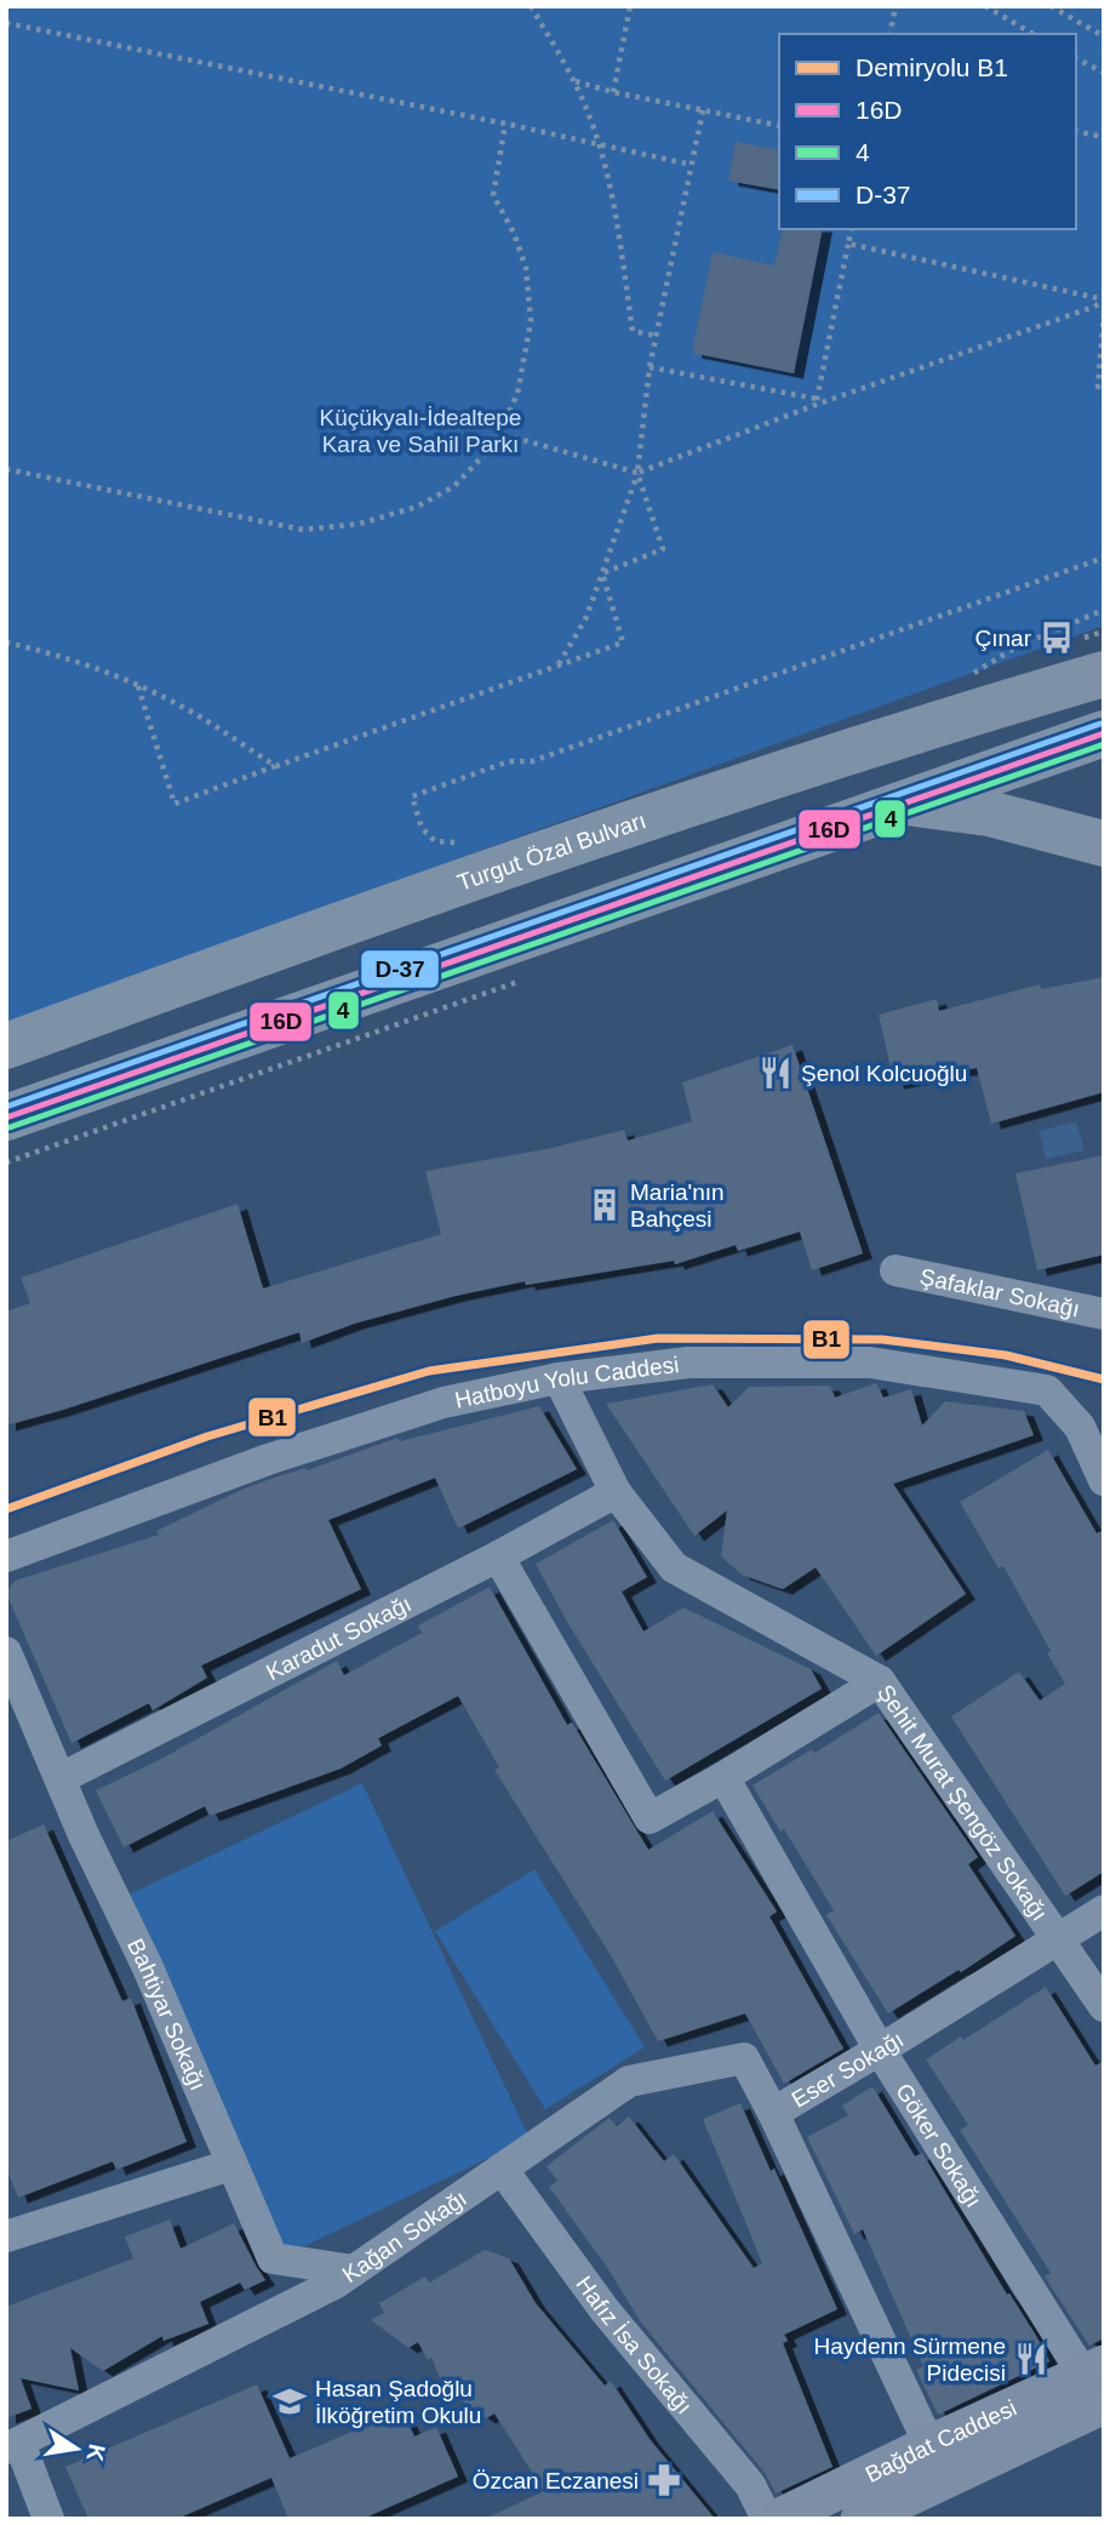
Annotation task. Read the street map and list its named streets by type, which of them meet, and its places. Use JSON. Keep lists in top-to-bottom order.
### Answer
{
  "streets": {
    "highway": ["Turgut Özal Bulvarı"],
    "main road": ["Bağdat Caddesi"],
    "street": [
      "Şafaklar Sokağı",
      "Hatboyu Yolu Caddesi",
      "Karadut Sokağı",
      "Şehit Murat Şengöz Sokağı",
      "Bahtiyar Sokağı",
      "Eser Sokağı",
      "Göker Sokağı",
      "Kağan Sokağı",
      "Hafız İsa Sokağı"
    ]
  },
  "crossings": [
    ["Hatboyu Yolu Caddesi", "Şehit Murat Şengöz Sokağı"],
    ["Karadut Sokağı", "Şehit Murat Şengöz Sokağı"],
    ["Karadut Sokağı", "Bahtiyar Sokağı"],
    ["Şehit Murat Şengöz Sokağı", "Eser Sokağı"],
    ["Bahtiyar Sokağı", "Kağan Sokağı"],
    ["Eser Sokağı", "Göker Sokağı"],
    ["Eser Sokağı", "Kağan Sokağı"],
    ["Eser Sokağı", "Bağdat Caddesi"],
    ["Göker Sokağı", "Bağdat Caddesi"],
    ["Kağan Sokağı", "Hafız İsa Sokağı"]
  ],
  "parks": ["Küçükyalı-İdealtepe Kara ve Sahil Parkı"],
  "places": {
    "bus stop": ["Çınar"],
    "restaurant": ["Şenol Kolcuoğlu", "Haydenn Sürmene Pidecisi"],
    "building": ["Maria'nın Bahçesi"],
    "school or university": ["Hasan Şadoğlu İlköğretim Okulu"],
    "pharmacy": ["Özcan Eczanesi"]
  },
  "lines": [
    "transit line D-37",
    "transit line 16D",
    "transit line 4",
    "rail line B1"
  ],
  "legend": [
    "Demiryolu B1",
    "16D",
    "4",
    "D-37"
  ],
  "north": "right"
}
